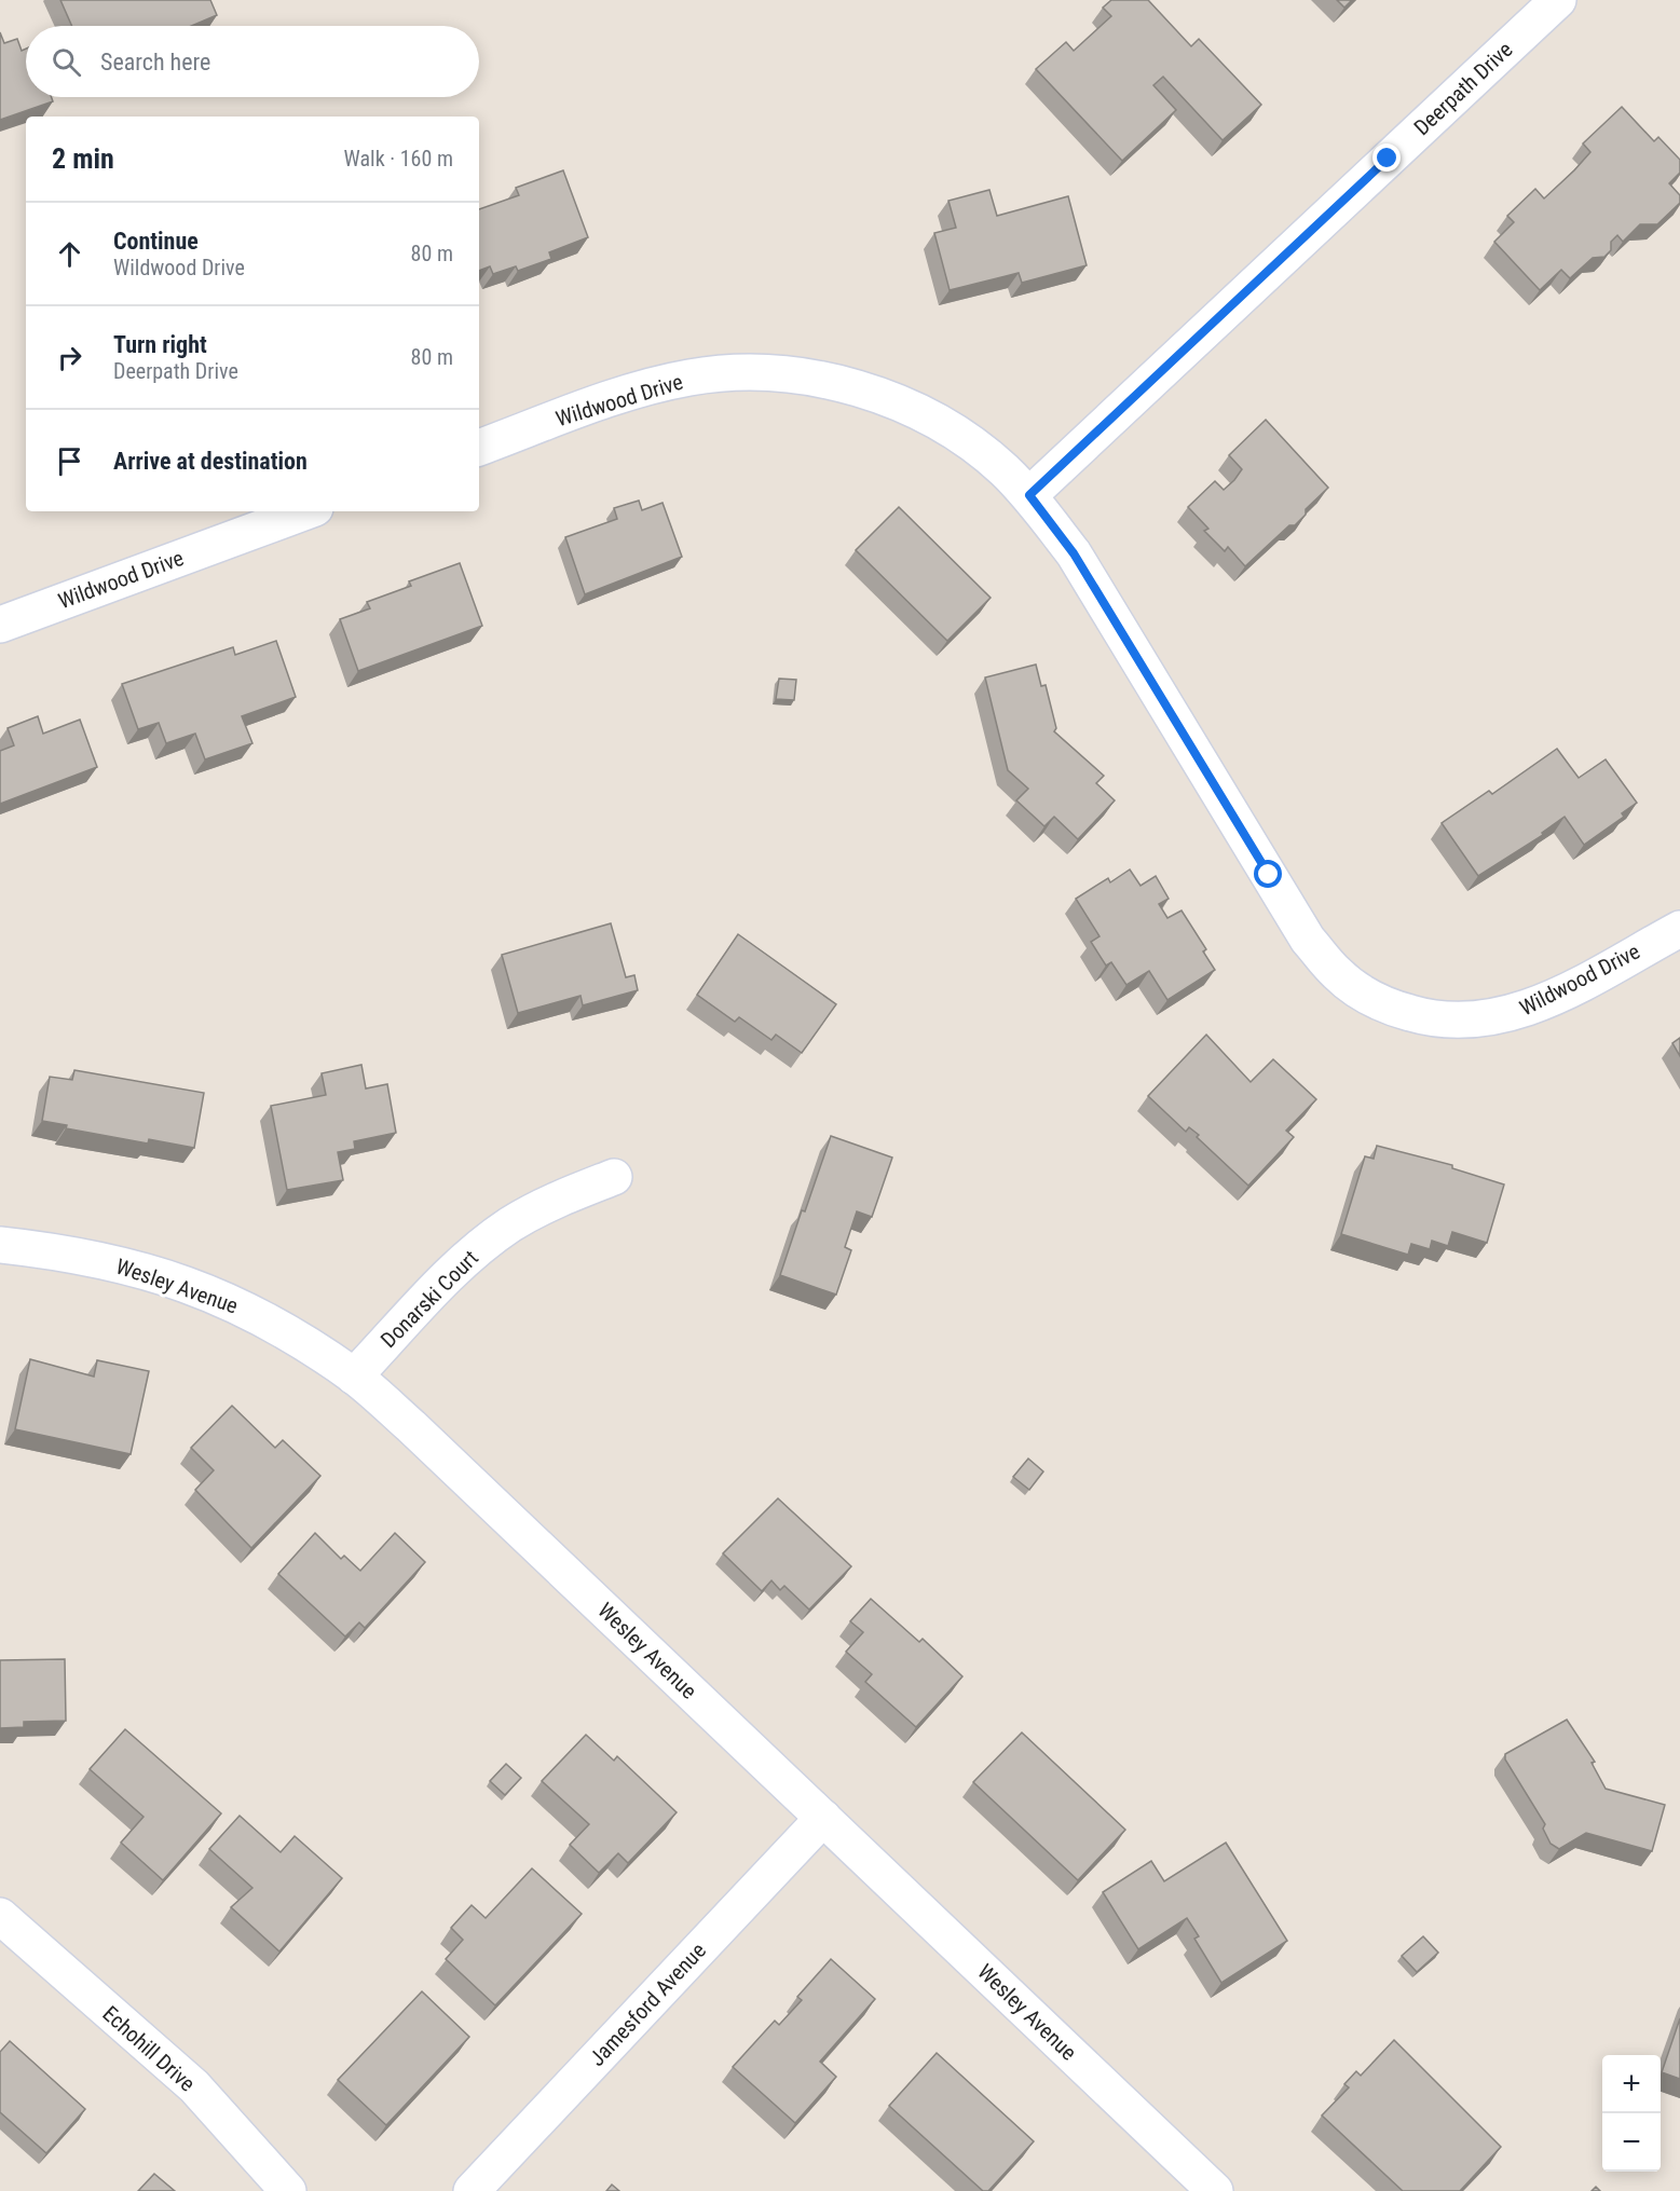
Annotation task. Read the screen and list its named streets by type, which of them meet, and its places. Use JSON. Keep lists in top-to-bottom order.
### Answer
{
  "streets": {
    "street": [
      "Deerpath Drive",
      "Wildwood Drive",
      "Wesley Avenue",
      "Donarski Court",
      "Jamesford Avenue",
      "Echohill Drive"
    ]
  },
  "crossings": [
    ["Deerpath Drive", "Wildwood Drive"],
    ["Wesley Avenue", "Donarski Court"],
    ["Wesley Avenue", "Jamesford Avenue"]
  ],
  "page": {
    "search": "Search here",
    "heading": ["2 min", "Walk · 160 m"],
    "list": [
      ["Continue", "Wildwood Drive", "80 m"],
      ["Turn right", "Deerpath Drive", "80 m"],
      "Arrive at destination"
    ],
    "map_buttons": ["+", "−"]
  }
}
